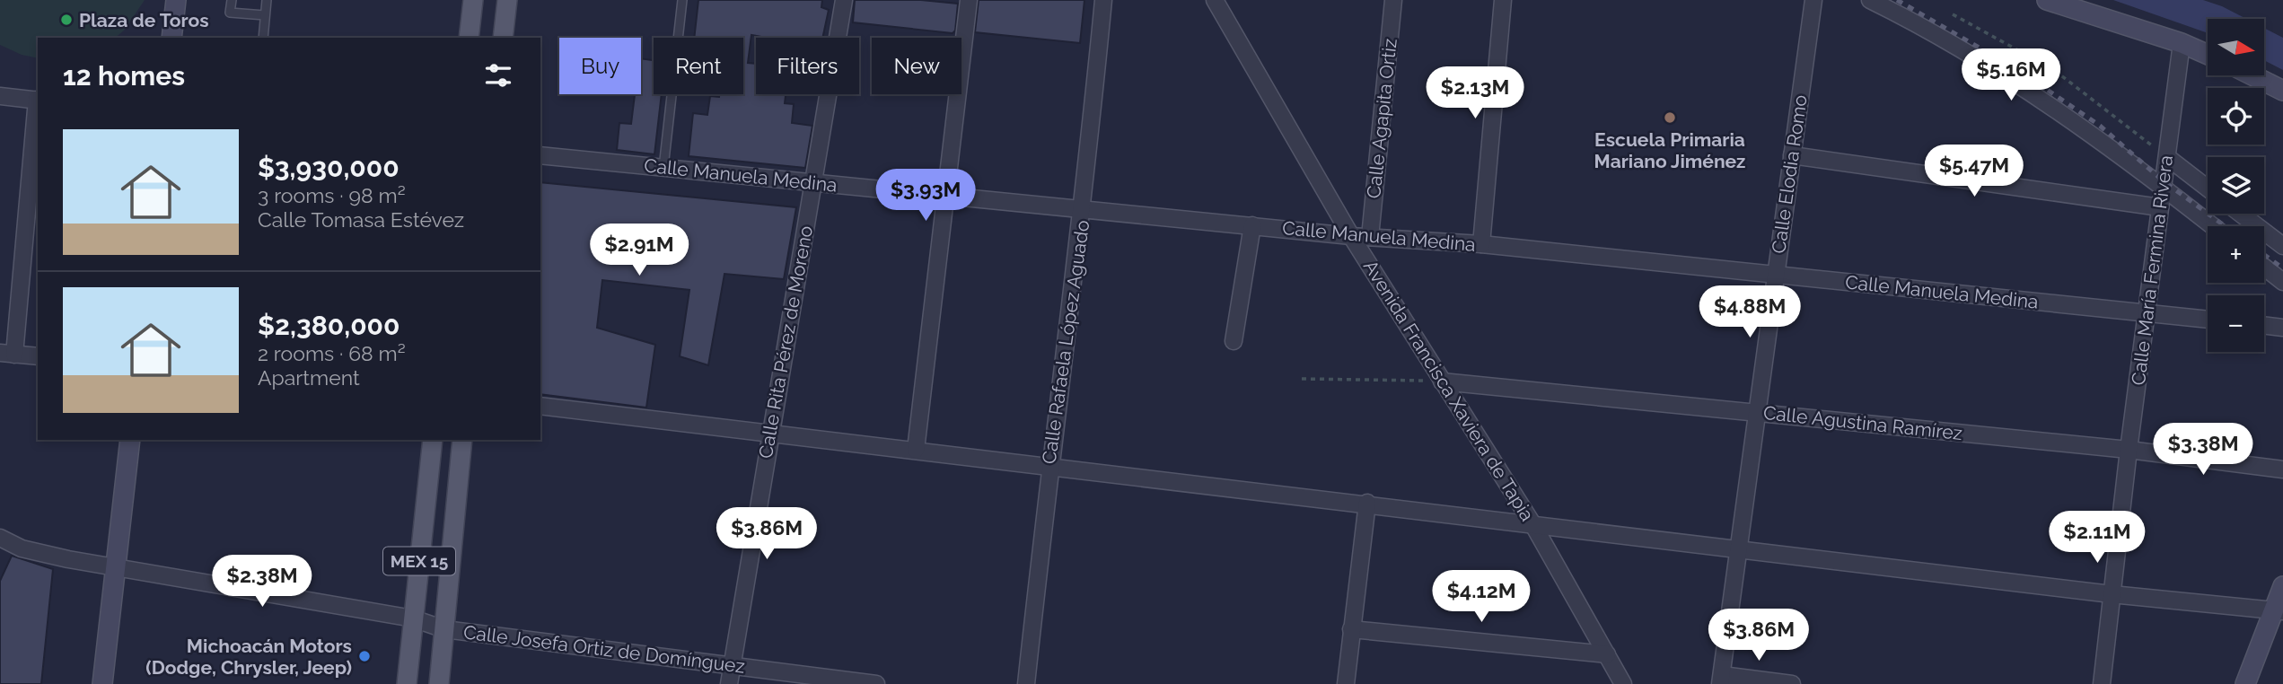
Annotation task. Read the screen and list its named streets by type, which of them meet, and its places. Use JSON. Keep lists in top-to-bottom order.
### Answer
{
  "streets": {
    "main road": ["MEX 15"],
    "street": [
      "Calle Agapita Ortiz",
      "Calle Elodia Romo",
      "Calle Manuela Medina",
      "Calle María Fermina Rivera",
      "Calle Rita Pérez de Moreno",
      "Calle Rafaela López Aguado",
      "Avenida Francisca Xaviera de Tapia",
      "Calle Agustina Ramírez",
      "Calle Josefa Ortiz de Domínguez"
    ]
  },
  "crossings": [
    ["Calle Agapita Ortiz", "Calle Manuela Medina"],
    ["Calle Elodia Romo", "Calle Manuela Medina"],
    ["Calle Elodia Romo", "Calle Agustina Ramírez"],
    ["Calle Manuela Medina", "Calle María Fermina Rivera"],
    ["Calle Manuela Medina", "Calle Rita Pérez de Moreno"],
    ["Calle Manuela Medina", "Calle Rafaela López Aguado"],
    ["Calle Manuela Medina", "Avenida Francisca Xaviera de Tapia"],
    ["Calle María Fermina Rivera", "Calle Agustina Ramírez"],
    ["Calle Rita Pérez de Moreno", "Calle Josefa Ortiz de Domínguez"],
    ["Avenida Francisca Xaviera de Tapia", "Calle Agustina Ramírez"],
    ["MEX 15", "Calle Josefa Ortiz de Domínguez"]
  ],
  "places": ["Plaza de Toros", "Escuela Primaria Mariano Jiménez", "Michoacán Motors (Dodge, Chrysler, Jeep)"],
  "north": "right",
  "page": {
    "map_buttons": ["+", "−"],
    "chip": [
      "Buy",
      "Rent",
      "Filters",
      "New"
    ],
    "heading": "12 homes",
    "price": [
      "$5.16M",
      "$2.13M",
      "$5.47M",
      "$3.93M",
      "$2.91M",
      "$4.88M",
      "$3.38M",
      "$3.86M",
      "$2.11M",
      "$2.38M",
      "$4.12M",
      "$3.86M"
    ],
    "list": [
      {
        "name": "$3,930,000",
        "note": "3 rooms · 98 m² · Calle Tomasa Estévez"
      },
      {
        "name": "$2,380,000",
        "note": "2 rooms · 68 m² · Apartment"
      }
    ]
  }
}
